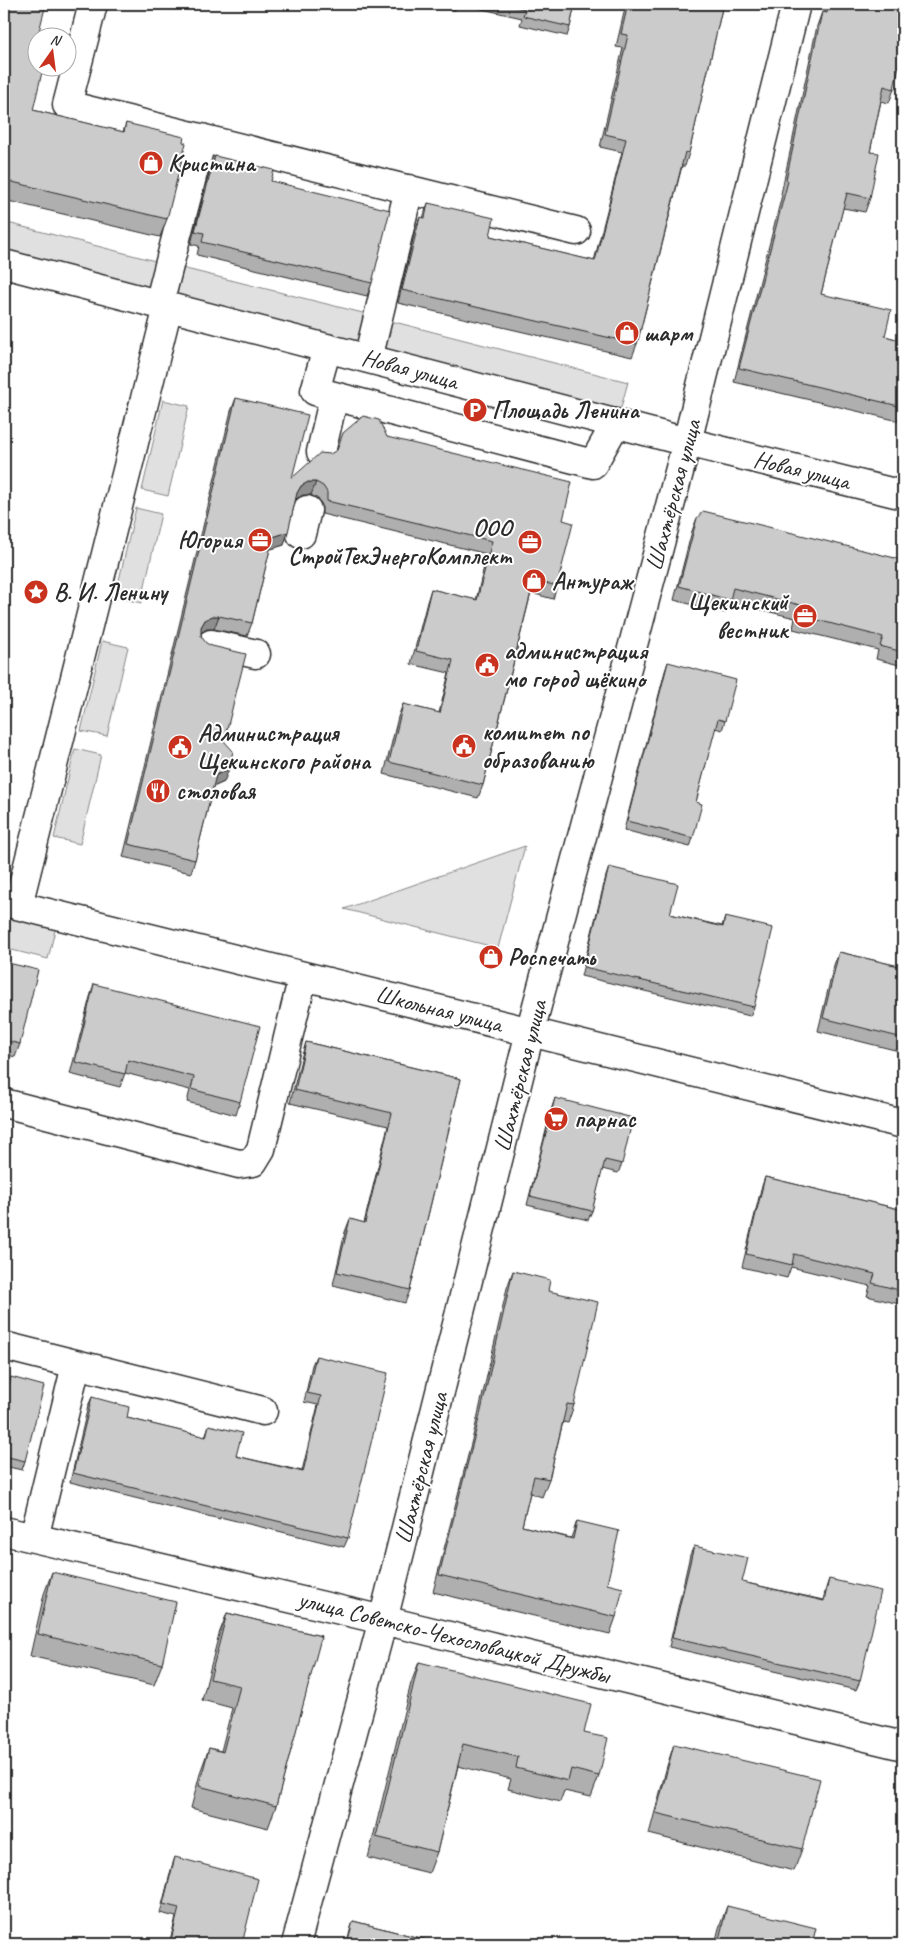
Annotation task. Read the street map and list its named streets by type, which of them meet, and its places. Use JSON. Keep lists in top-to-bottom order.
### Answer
{
  "streets": {
    "street": [
      "Новая улица",
      "Шахтёрская улица",
      "Школьная улица",
      "улица Советско-Чехословацкой Дружбы"
    ]
  },
  "crossings": [
    ["Новая улица", "Шахтёрская улица"],
    ["Шахтёрская улица", "Школьная улица"],
    ["Шахтёрская улица", "улица Советско-Чехословацкой Дружбы"]
  ],
  "places": {
    "shop": [
      "Кристина",
      "шарм",
      "Антураж",
      "Роспечать"
    ],
    "parking": ["Площадь Ленина"],
    "office": ["Югория", "ООО СтройТехЭнергоКомплект", "Щекинский вестник"],
    "place": ["В. И. Ленину"],
    "public building": ["администрация мо город щёкино", "комитет по образованию", "Администрация Щекинского района"],
    "restaurant": ["столовая"],
    "supermarket": ["парнас"]
  },
  "north": "top"
}
